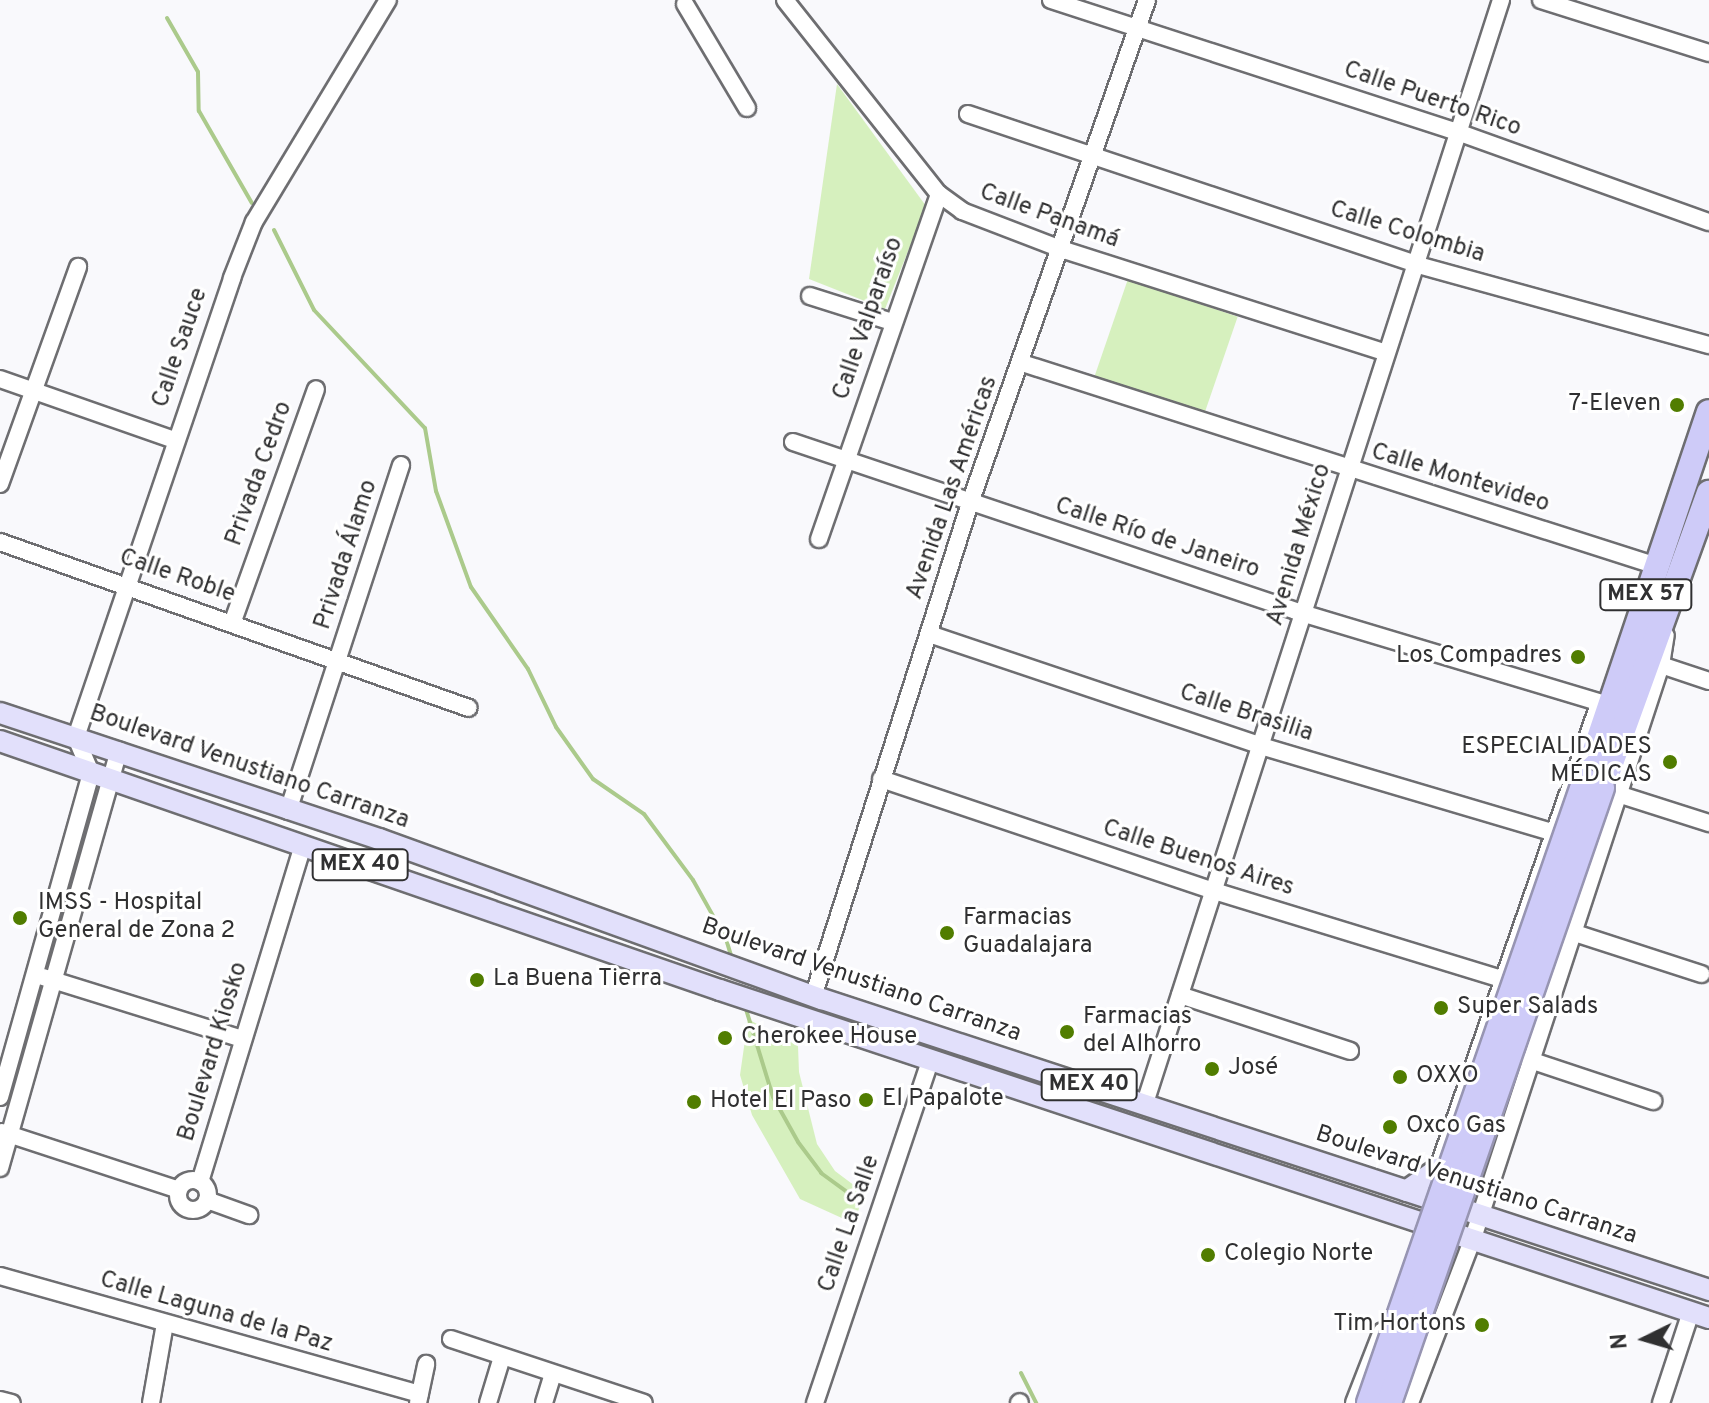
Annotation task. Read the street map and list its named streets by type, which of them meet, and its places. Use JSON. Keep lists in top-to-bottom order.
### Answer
{
  "streets": {
    "highway": ["MEX 57"],
    "main road": ["Boulevard Venustiano Carranza", "MEX 40"],
    "street": [
      "Calle Puerto Rico",
      "Calle Panamá",
      "Calle Colombia",
      "Calle Valparaíso",
      "Calle Sauce",
      "Privada Cedro",
      "Calle Montevideo",
      "Avenida Las Américas",
      "Calle Río de Janeiro",
      "Avenida México",
      "Privada Álamo",
      "Calle Roble",
      "Calle Brasilia",
      "Calle Buenos Aires",
      "Boulevard Kiosko",
      "Calle La Salle",
      "Calle Laguna de la Paz"
    ]
  },
  "crossings": [
    ["Calle Puerto Rico", "Avenida Las Américas"],
    ["Calle Puerto Rico", "Avenida México"],
    ["Calle Panamá", "Calle Valparaíso"],
    ["Calle Panamá", "Avenida Las Américas"],
    ["Calle Panamá", "Avenida México"],
    ["Calle Colombia", "Avenida Las Américas"],
    ["Calle Colombia", "Avenida México"],
    ["Calle Valparaíso", "Calle Río de Janeiro"],
    ["Calle Sauce", "Calle Roble"],
    ["Calle Sauce", "Boulevard Venustiano Carranza"],
    ["Privada Cedro", "Calle Roble"],
    ["Calle Montevideo", "Avenida Las Américas"],
    ["Calle Montevideo", "Avenida México"],
    ["Calle Montevideo", "MEX 57"],
    ["Avenida Las Américas", "Calle Río de Janeiro"],
    ["Avenida Las Américas", "Calle Brasilia"],
    ["Avenida Las Américas", "Boulevard Venustiano Carranza"],
    ["Avenida Las Américas", "Calle Buenos Aires"],
    ["Calle Río de Janeiro", "Avenida México"],
    ["Avenida México", "Calle Brasilia"],
    ["Avenida México", "Boulevard Venustiano Carranza"],
    ["Avenida México", "Calle Buenos Aires"],
    ["Privada Álamo", "Calle Roble"],
    ["Privada Álamo", "Boulevard Venustiano Carranza"],
    ["Boulevard Venustiano Carranza", "Boulevard Kiosko"],
    ["Boulevard Venustiano Carranza", "Calle La Salle"]
  ],
  "places": [
    "7-Eleven",
    "Los Compadres",
    "ESPECIALIDADES MÉDICAS",
    "IMSS - Hospital General de Zona 2",
    "Farmacias Guadalajara",
    "La Buena Tierra",
    "Super Salads",
    "Farmacias del Alhorro",
    "Cherokee House",
    "José",
    "OXXO",
    "El Papalote",
    "Hotel El Paso",
    "Oxco Gas",
    "Colegio Norte",
    "Tim Hortons"
  ],
  "north": "left"
}
